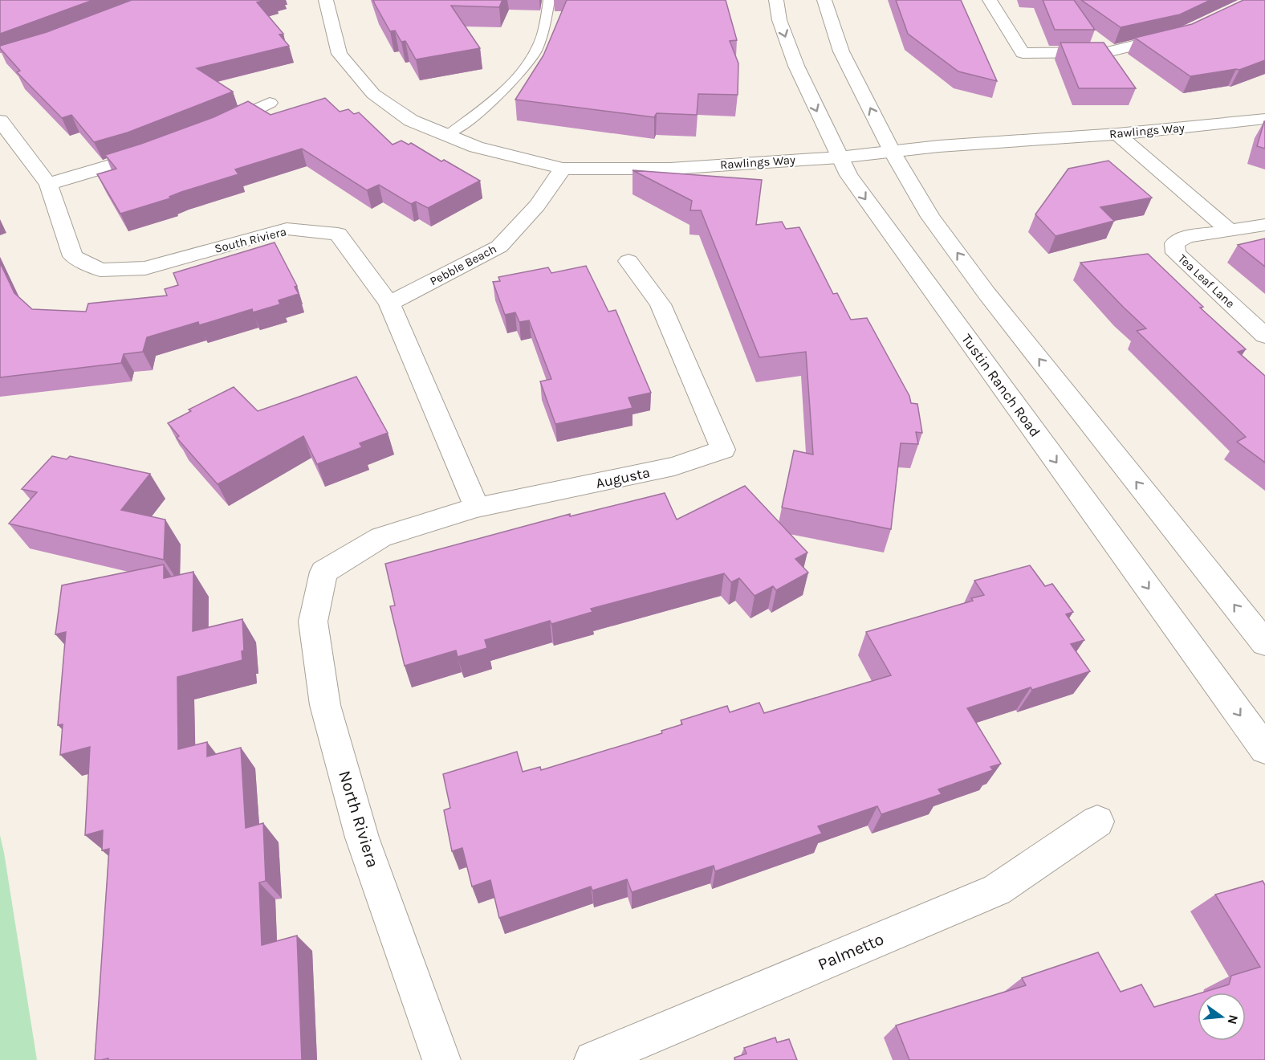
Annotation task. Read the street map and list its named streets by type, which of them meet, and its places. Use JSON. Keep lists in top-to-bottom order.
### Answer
{
  "streets": {
    "street": [
      "Rawlings Way",
      "South Riviera",
      "Pebble Beach",
      "Tea Leaf Lane",
      "Tustin Ranch Road",
      "Augusta",
      "North Riviera",
      "Palmetto"
    ]
  },
  "crossings": [
    ["Rawlings Way", "Pebble Beach"],
    ["Rawlings Way", "Tustin Ranch Road"],
    ["South Riviera", "Pebble Beach"],
    ["South Riviera", "Augusta"],
    ["Augusta", "North Riviera"]
  ],
  "north": "right"
}
